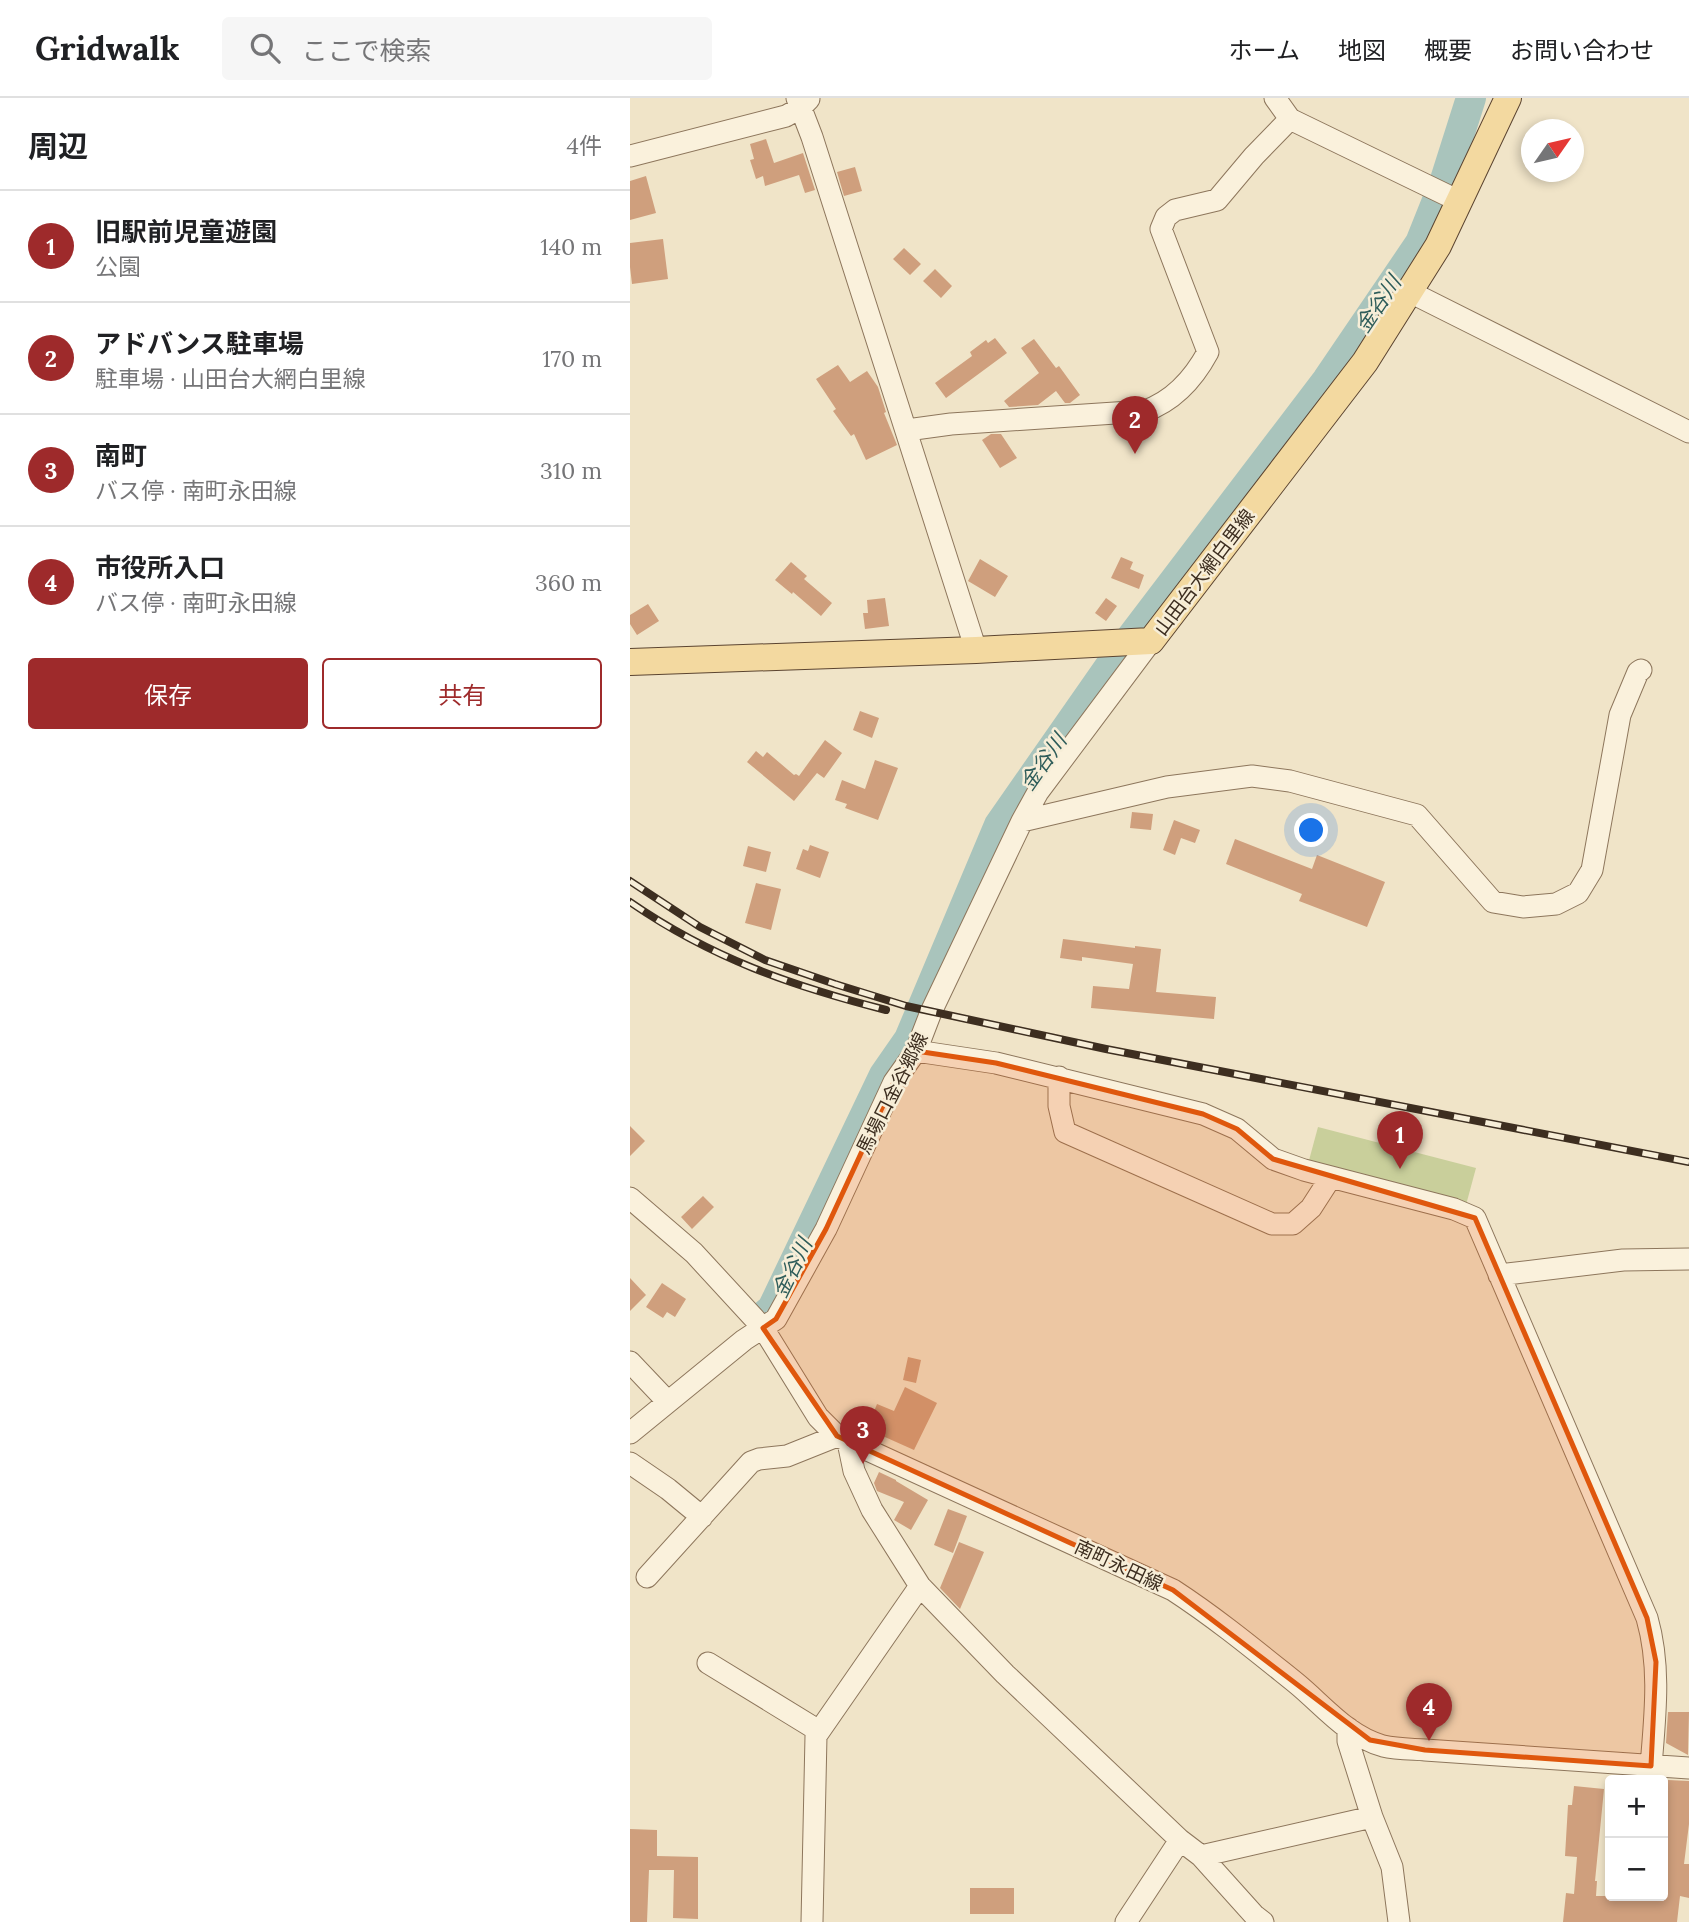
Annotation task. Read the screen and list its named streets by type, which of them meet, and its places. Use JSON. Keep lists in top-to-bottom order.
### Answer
{
  "streets": {
    "main road": ["山田台大網白里線"],
    "street": ["馬場口金谷郷線", "南町永田線"]
  },
  "crossings": [
    ["山田台大網白里線", "馬場口金谷郷線"],
    ["馬場口金谷郷線", "南町永田線"]
  ],
  "water": ["金谷川"],
  "north": "top right",
  "page": {
    "header": "Gridwalk",
    "search": "ここで検索",
    "nav": [
      "ホーム",
      "地図",
      "概要",
      "お問い合わせ"
    ],
    "heading": ["周辺", "4件"],
    "list": [
      {
        "mark": "1",
        "name": "旧駅前児童遊園",
        "note": "公園",
        "value": "140 m"
      },
      {
        "mark": "2",
        "name": "アドバンス駐車場",
        "note": "駐車場 · 山田台大網白里線",
        "value": "170 m"
      },
      {
        "mark": "3",
        "name": "南町",
        "note": "バス停 · 南町永田線",
        "value": "310 m"
      },
      {
        "mark": "4",
        "name": "市役所入口",
        "note": "バス停 · 南町永田線",
        "value": "360 m"
      }
    ],
    "pins": [
      "2",
      "1",
      "3",
      "4"
    ],
    "buttons": ["保存", "共有"],
    "map_buttons": ["+", "−"]
  }
}
